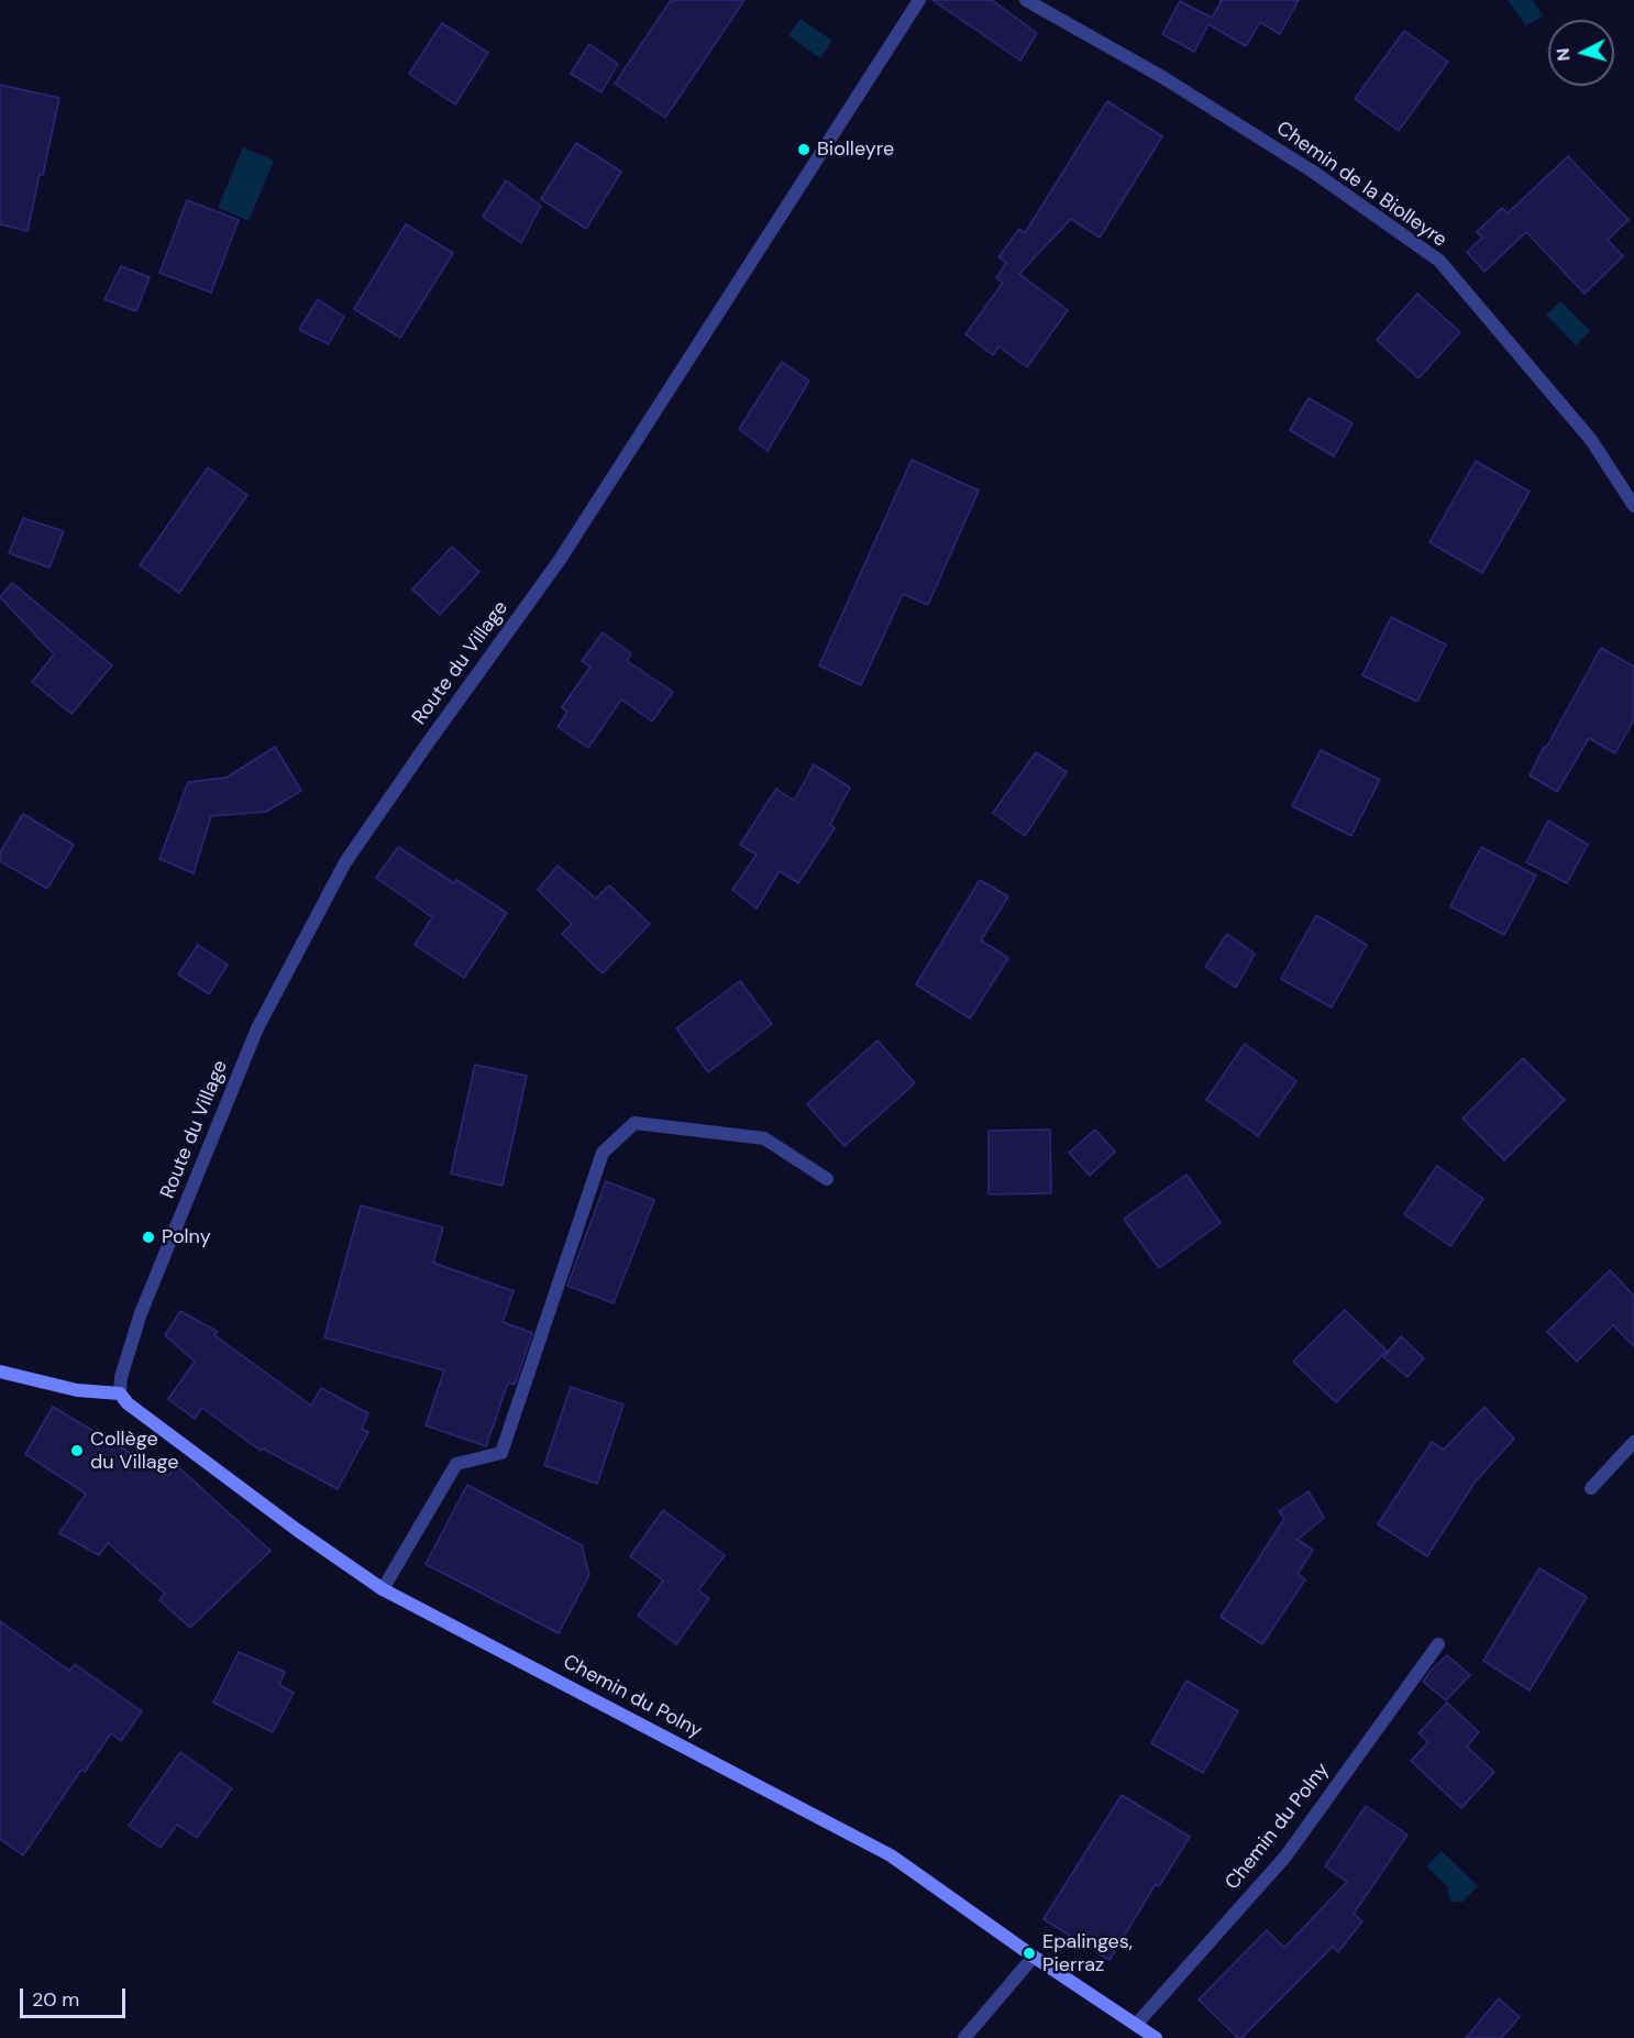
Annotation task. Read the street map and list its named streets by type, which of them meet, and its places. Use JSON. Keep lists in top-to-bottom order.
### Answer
{
  "streets": {
    "street": ["Chemin de la Biolleyre", "Route du Village", "Chemin du Polny"]
  },
  "crossings": [
    ["Route du Village", "Chemin du Polny"]
  ],
  "places": [
    "Biolleyre",
    "Polny",
    "Collège du Village",
    "Epalinges, Pierraz"
  ],
  "scale_bar": "20 m",
  "north": "left"
}
